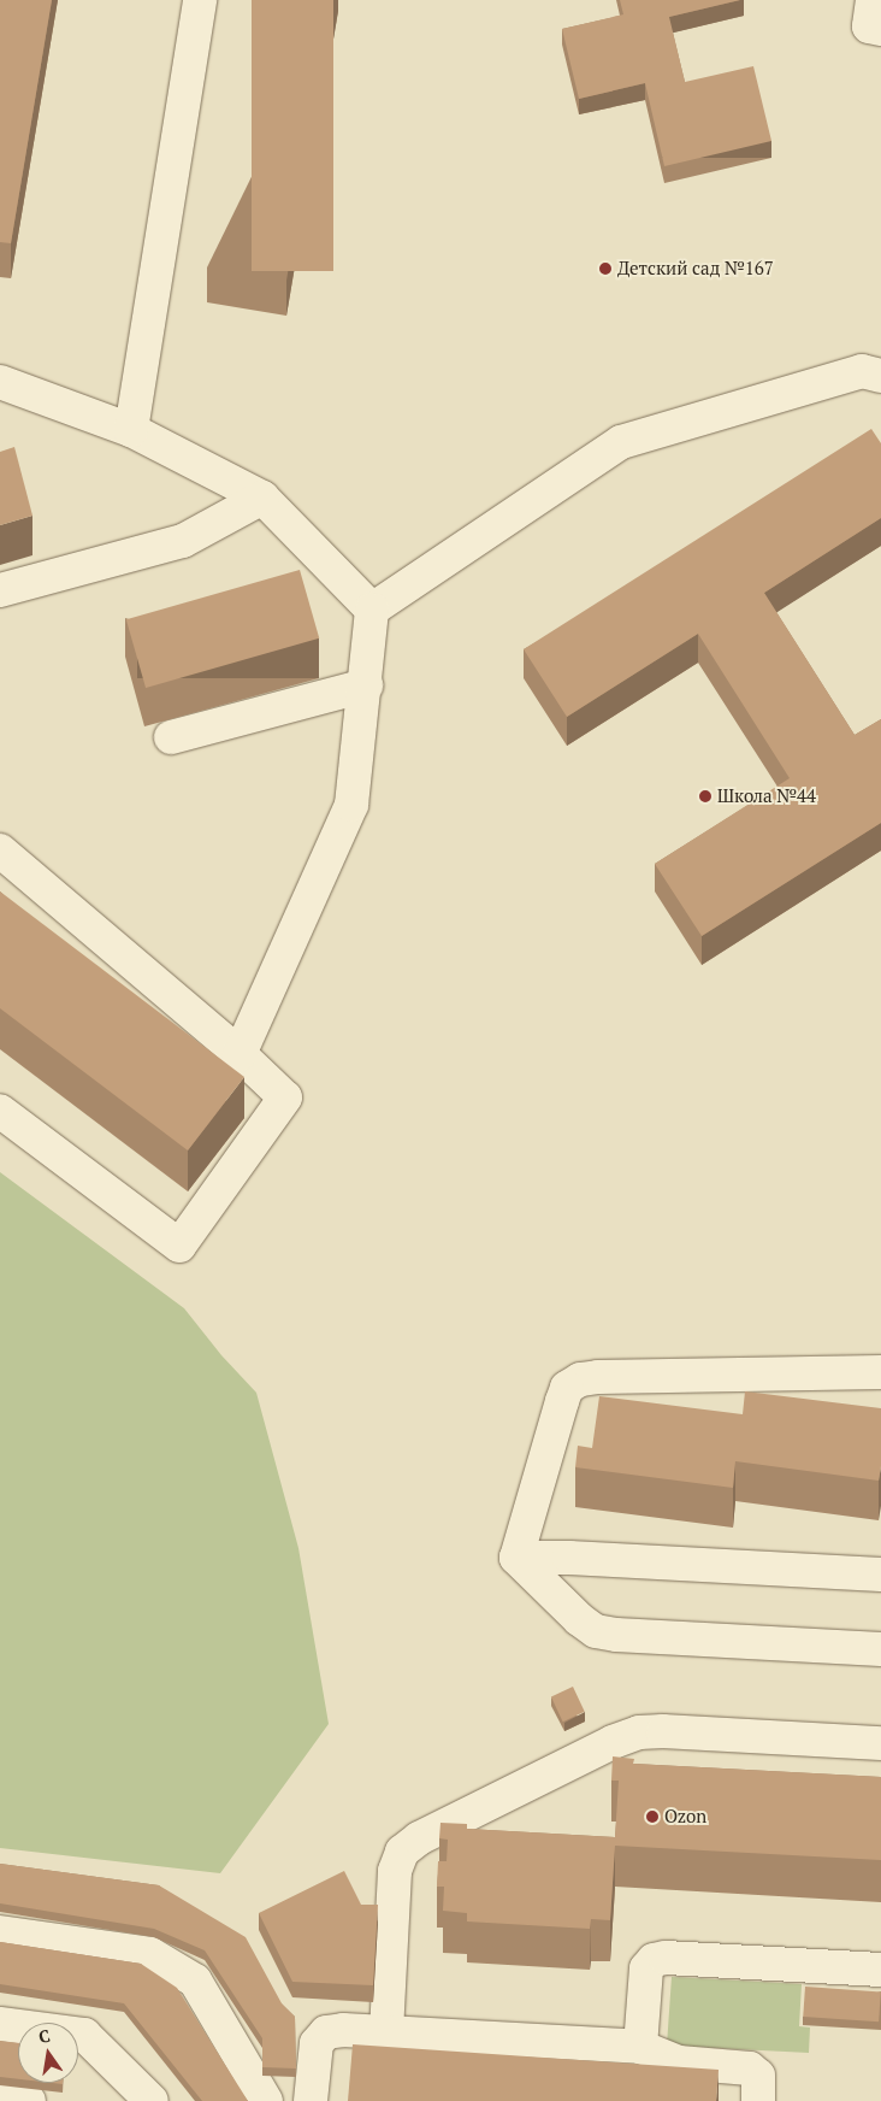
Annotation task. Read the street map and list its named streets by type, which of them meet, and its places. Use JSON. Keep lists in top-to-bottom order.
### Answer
{
  "places": ["Детский сад №167", "Школа №44", "Ozon"],
  "north": "top"
}
